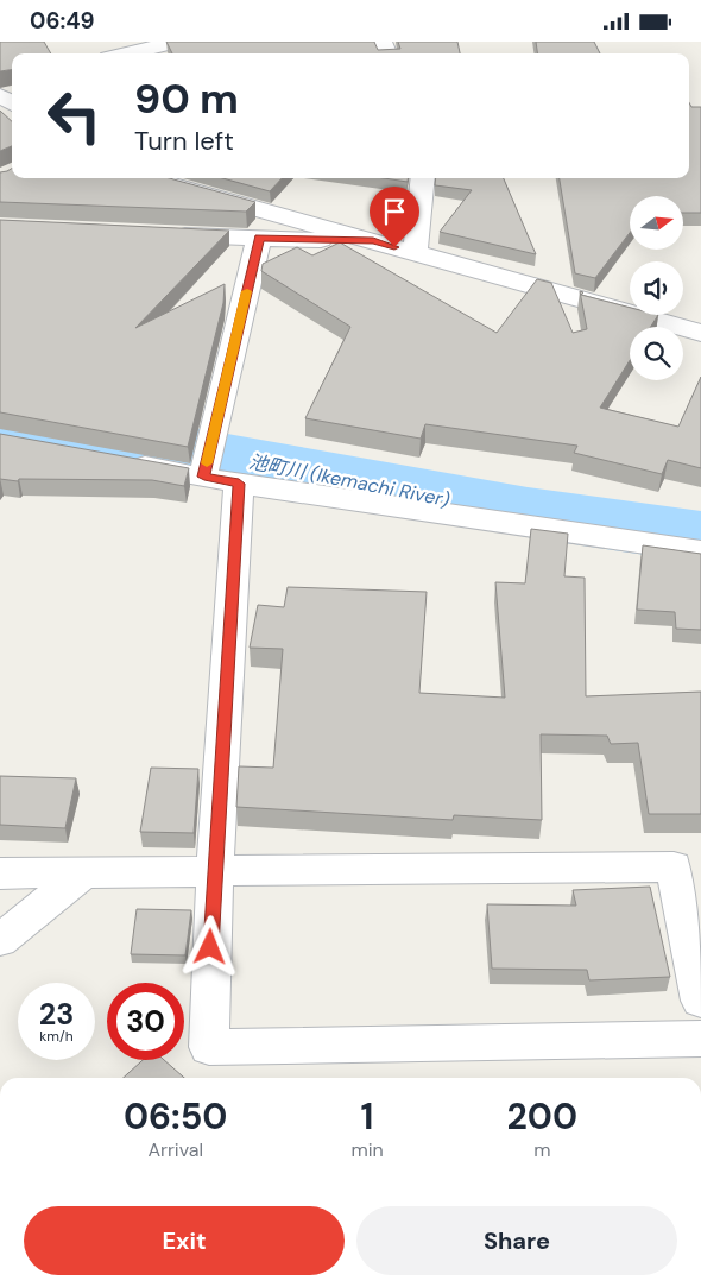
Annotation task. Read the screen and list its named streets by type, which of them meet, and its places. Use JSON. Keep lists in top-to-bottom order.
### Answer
{
  "water": ["池町川 (Ikemachi River)"],
  "north": "right",
  "page": {
    "status": "06:49",
    "turn": ["90 m", "Turn left"],
    "speed": "23 km/h",
    "limit": "30",
    "eta": [
      "06:50",
      "Arrival",
      "1",
      "min",
      "200",
      "m"
    ],
    "buttons": ["Exit", "Share"]
  }
}
